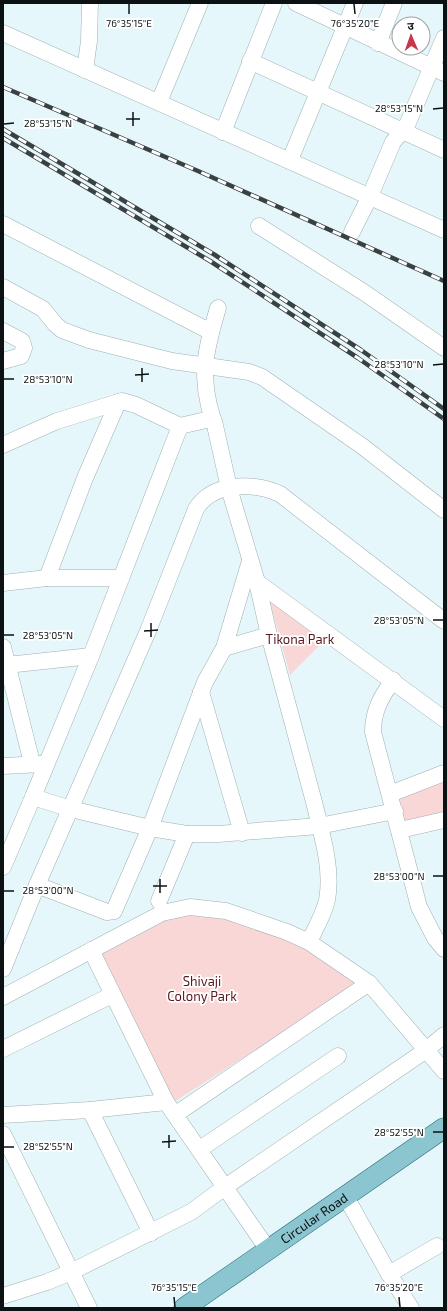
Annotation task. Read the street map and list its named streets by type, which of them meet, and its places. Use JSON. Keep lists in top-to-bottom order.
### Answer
{
  "streets": {
    "main road": ["Circular Road"]
  },
  "parks": ["Tikona Park", "Shivaji Colony Park"],
  "north": "top",
  "coordinates": [
    "76°35'15\"E",
    "76°35'20\"E",
    "28°53'15\"N",
    "28°53'10\"N",
    "28°53'05\"N",
    "28°53'00\"N",
    "28°52'55\"N"
  ]
}
